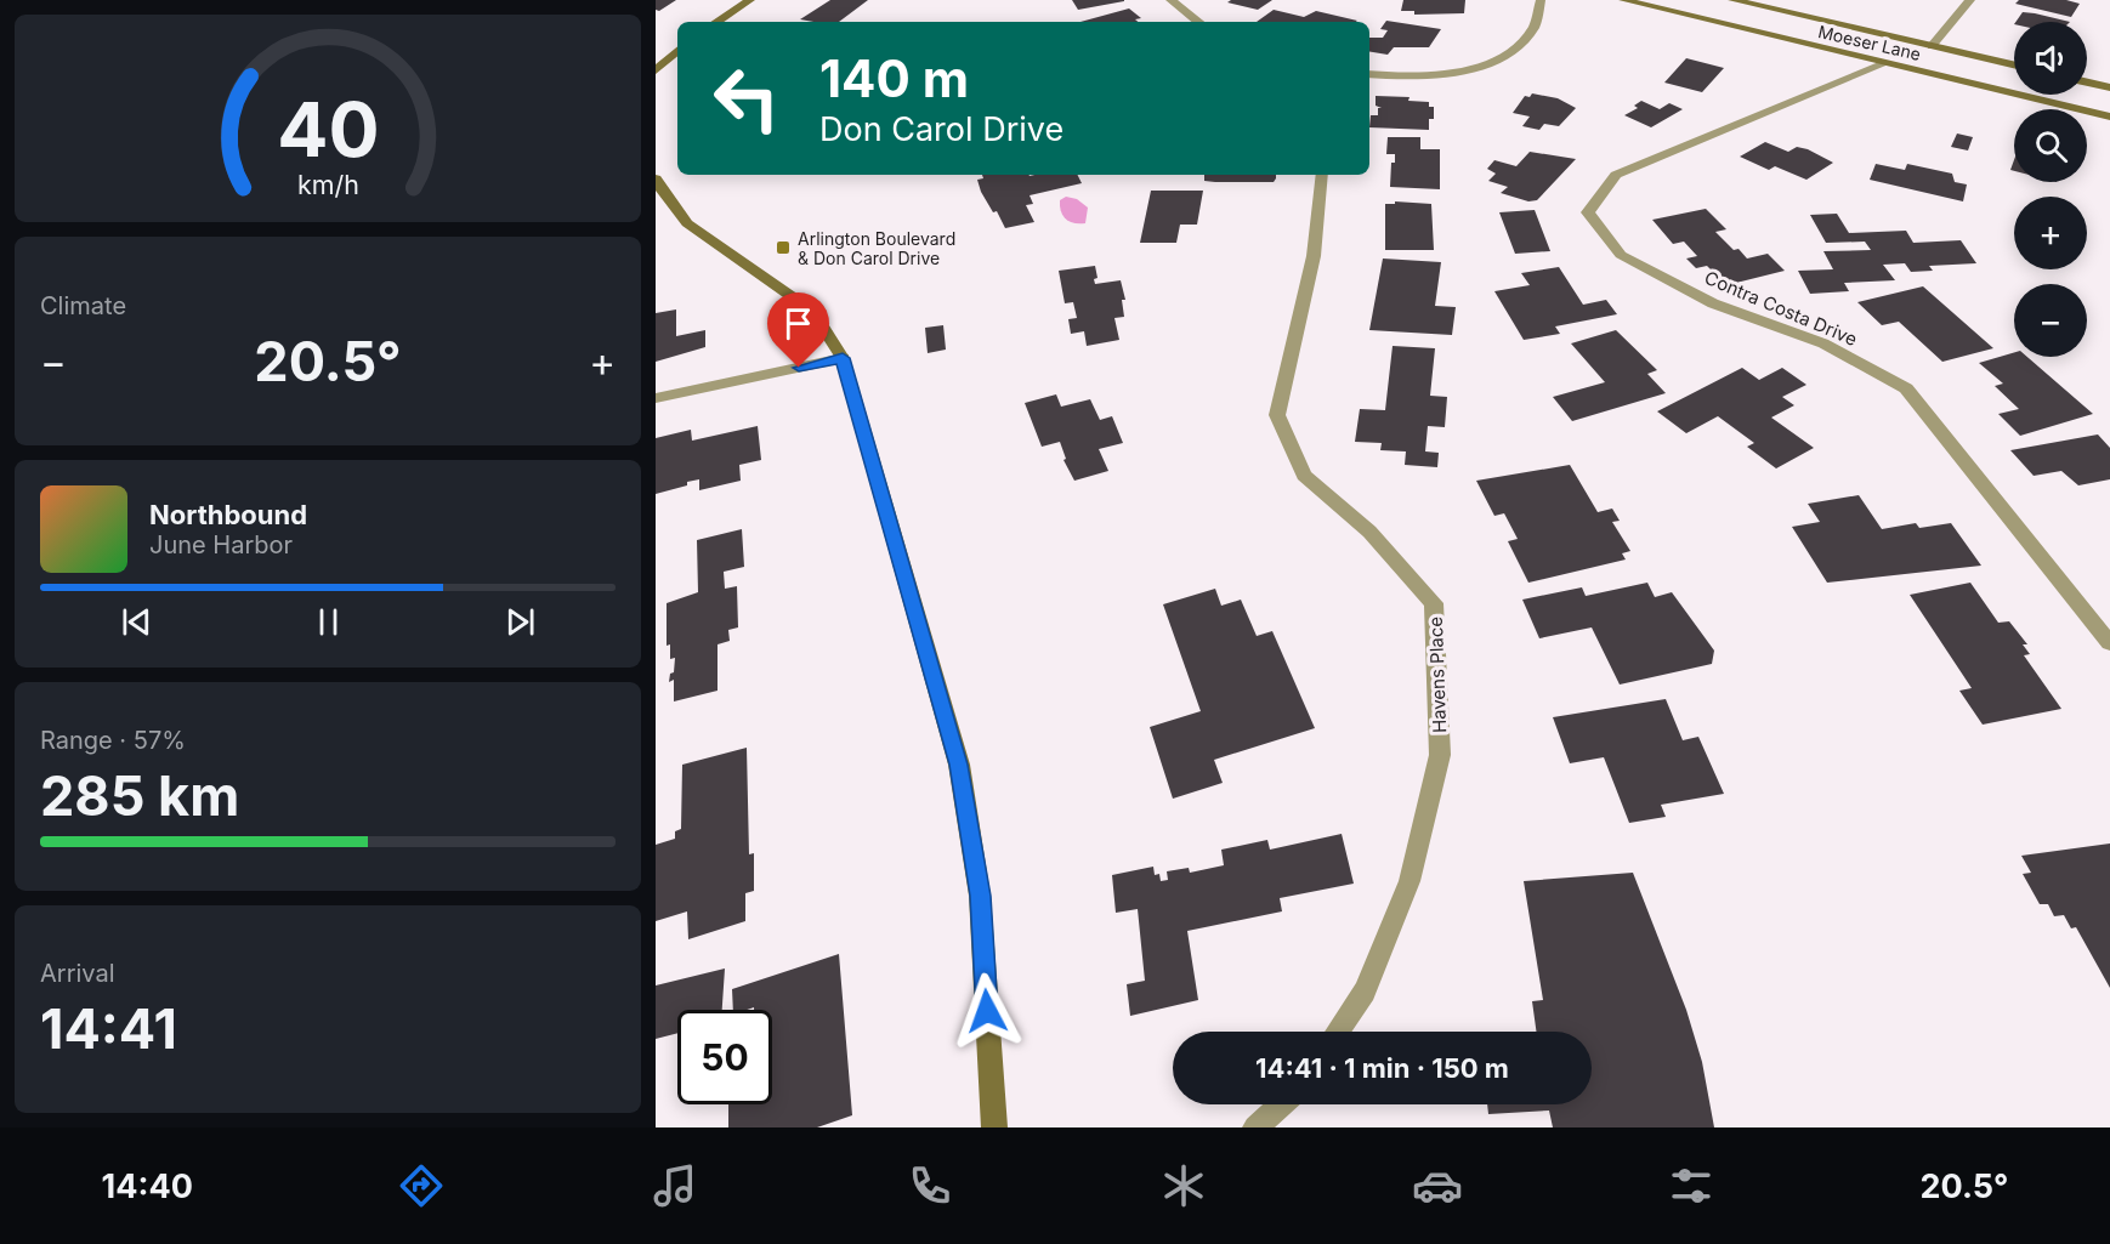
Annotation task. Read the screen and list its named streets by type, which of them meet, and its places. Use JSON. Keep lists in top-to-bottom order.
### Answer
{
  "streets": {
    "main road": ["Moeser Lane"],
    "street": ["Contra Costa Drive", "Havens Place"]
  },
  "crossings": [
    ["Moeser Lane", "Contra Costa Drive"]
  ],
  "places": {
    "transit": ["Arlington Boulevard & Don Carol Drive"]
  },
  "page": {
    "map_buttons": ["+", "−"],
    "turn": ["140 m", "Don Carol Drive"],
    "tile": [
      "Climate",
      ["Range · 57%", "285 km"],
      ["Arrival", "14:41"]
    ],
    "heat": ["−", "20.5°", "+"],
    "song": ["Northbound", "June Harbor"],
    "limit": "50",
    "trip": "14:41 · 1 min · 150 m",
    "tabs": ["14:40", "20.5°"],
    "gauge": ["40", "km/h"]
  }
}
